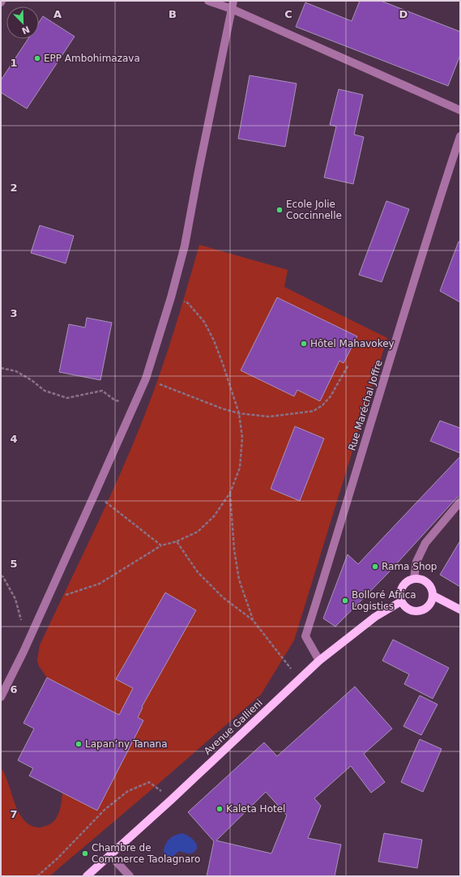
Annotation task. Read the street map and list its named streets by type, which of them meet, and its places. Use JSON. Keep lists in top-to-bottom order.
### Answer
{
  "streets": {
    "main road": ["Avenue Gallieni"],
    "street": ["Rue Maréchal Joffre"]
  },
  "crossings": [
    ["Rue Maréchal Joffre", "Avenue Gallieni"]
  ],
  "places": [
    "EPP Ambohimazava",
    "Ecole Jolie Coccinnelle",
    "Hôtel Mahavokey",
    "Rama Shop",
    "Bolloré Africa Logistics",
    "Lapan’ny Tanana",
    "Kaleta Hotel",
    "Chambre de Commerce Taolagnaro"
  ],
  "north": "bottom right",
  "grid": {
    "columns": [
      "A",
      "B",
      "C",
      "D"
    ],
    "rows": [
      "1",
      "2",
      "3",
      "4",
      "5",
      "6",
      "7"
    ]
  }
}
